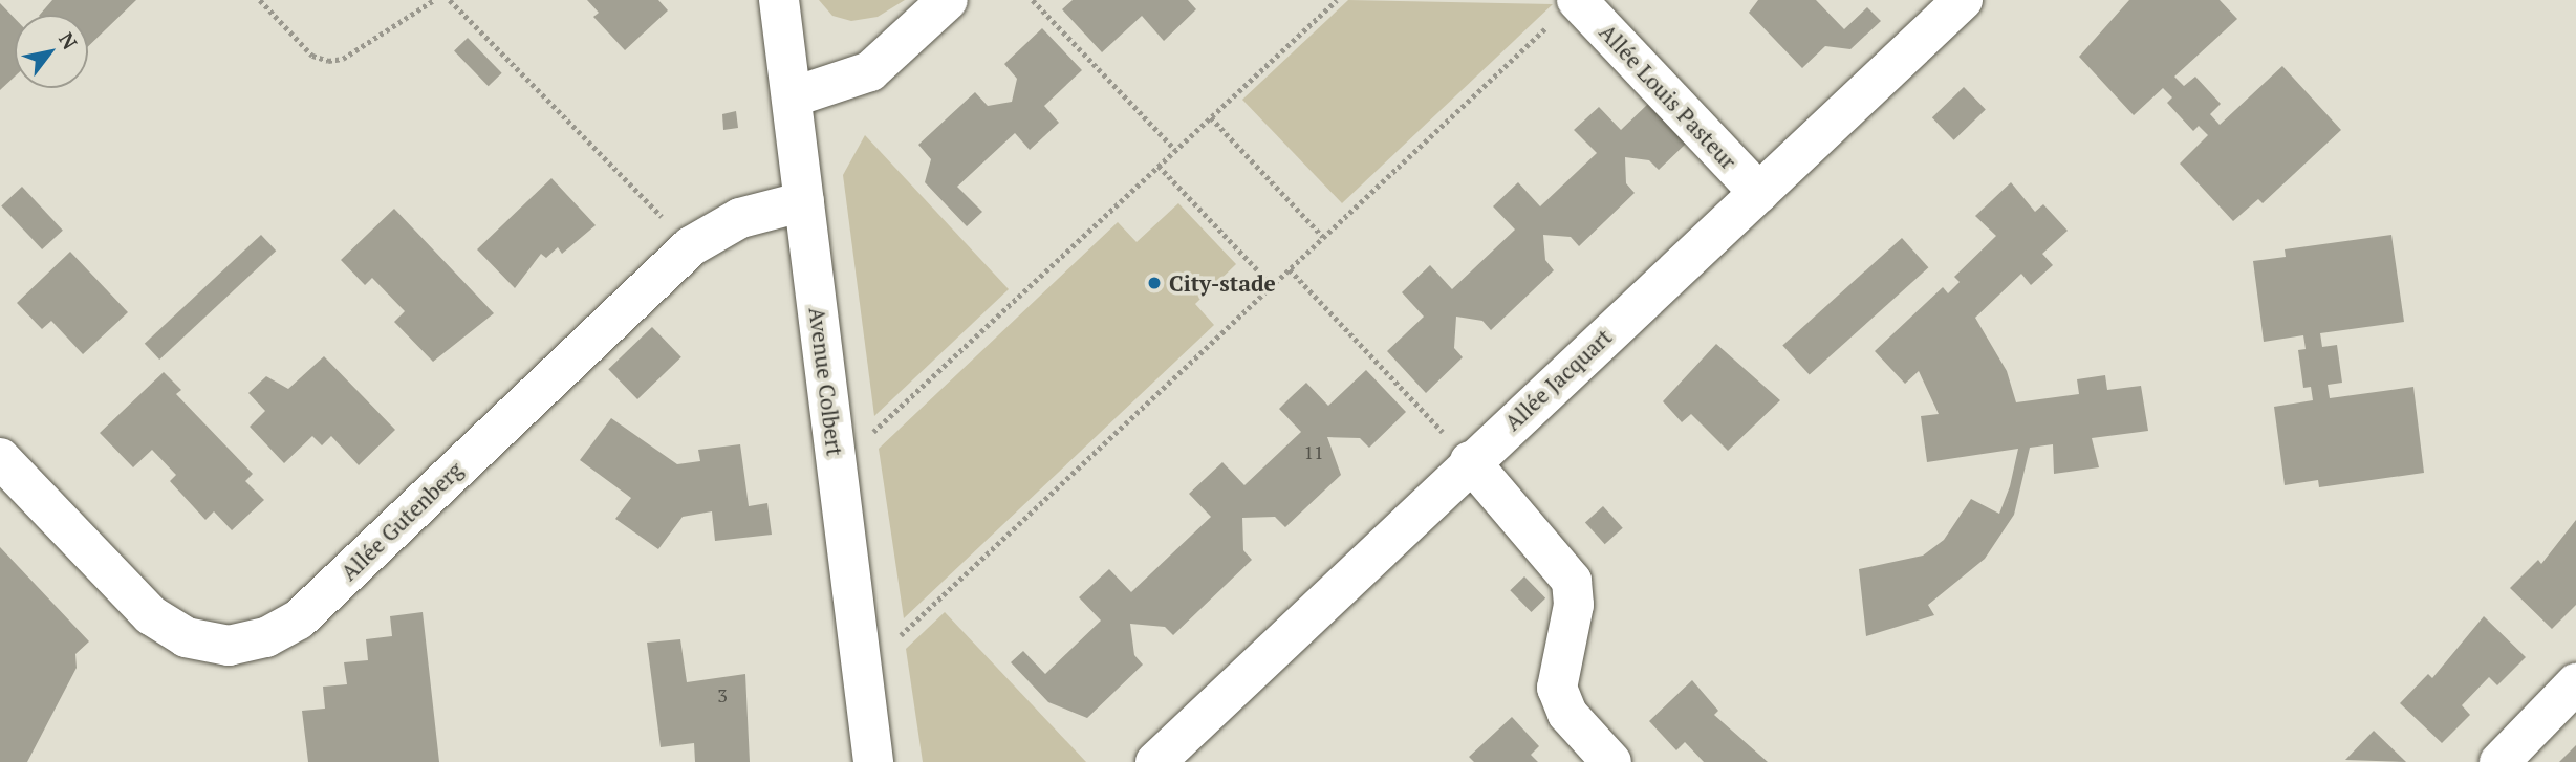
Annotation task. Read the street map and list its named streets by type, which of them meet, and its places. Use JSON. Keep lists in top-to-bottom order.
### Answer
{
  "streets": {
    "street": [
      "Allée Louis Pasteur",
      "Allée Jacquart",
      "Avenue Colbert",
      "Allée Gutenberg"
    ]
  },
  "crossings": [
    ["Allée Louis Pasteur", "Allée Jacquart"],
    ["Avenue Colbert", "Allée Gutenberg"]
  ],
  "places": ["City-stade"],
  "house_numbers": ["11", "3"],
  "north": "top right"
}
